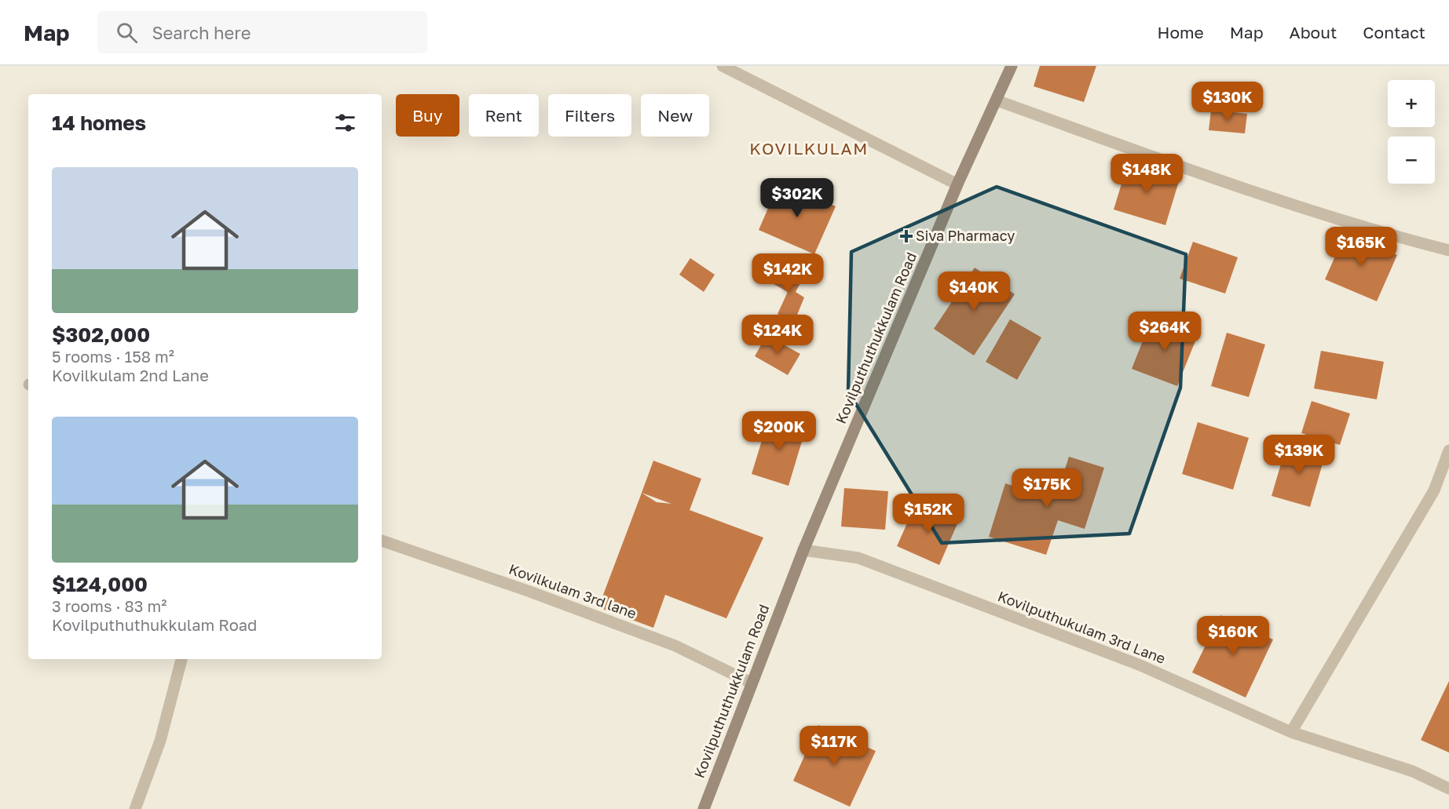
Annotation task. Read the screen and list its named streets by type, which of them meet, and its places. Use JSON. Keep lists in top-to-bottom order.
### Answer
{
  "streets": {
    "street": ["Kovilputhuthukkulam Road", "Kovilkulam 3rd lane", "Kovilputhukulam 3rd Lane"]
  },
  "crossings": [
    ["Kovilputhuthukkulam Road", "Kovilkulam 3rd lane"],
    ["Kovilputhuthukkulam Road", "Kovilputhukulam 3rd Lane"]
  ],
  "districts": ["KOVILKULAM"],
  "places": {
    "health": ["Siva Pharmacy"]
  },
  "page": {
    "header": "Map",
    "search": "Search here",
    "nav": [
      "Home",
      "Map",
      "About",
      "Contact"
    ],
    "map_buttons": ["+", "−"],
    "price": [
      "$130K",
      "$148K",
      "$302K",
      "$165K",
      "$142K",
      "$140K",
      "$264K",
      "$124K",
      "$200K",
      "$139K",
      "$175K",
      "$152K",
      "$160K",
      "$117K"
    ],
    "chip": [
      "Buy",
      "Rent",
      "Filters",
      "New"
    ],
    "heading": "14 homes",
    "list": [
      {
        "name": "$302,000",
        "note": "5 rooms · 158 m² · Kovilkulam 2nd Lane"
      },
      {
        "name": "$124,000",
        "note": "3 rooms · 83 m² · Kovilputhuthukkulam Road"
      }
    ]
  }
}
